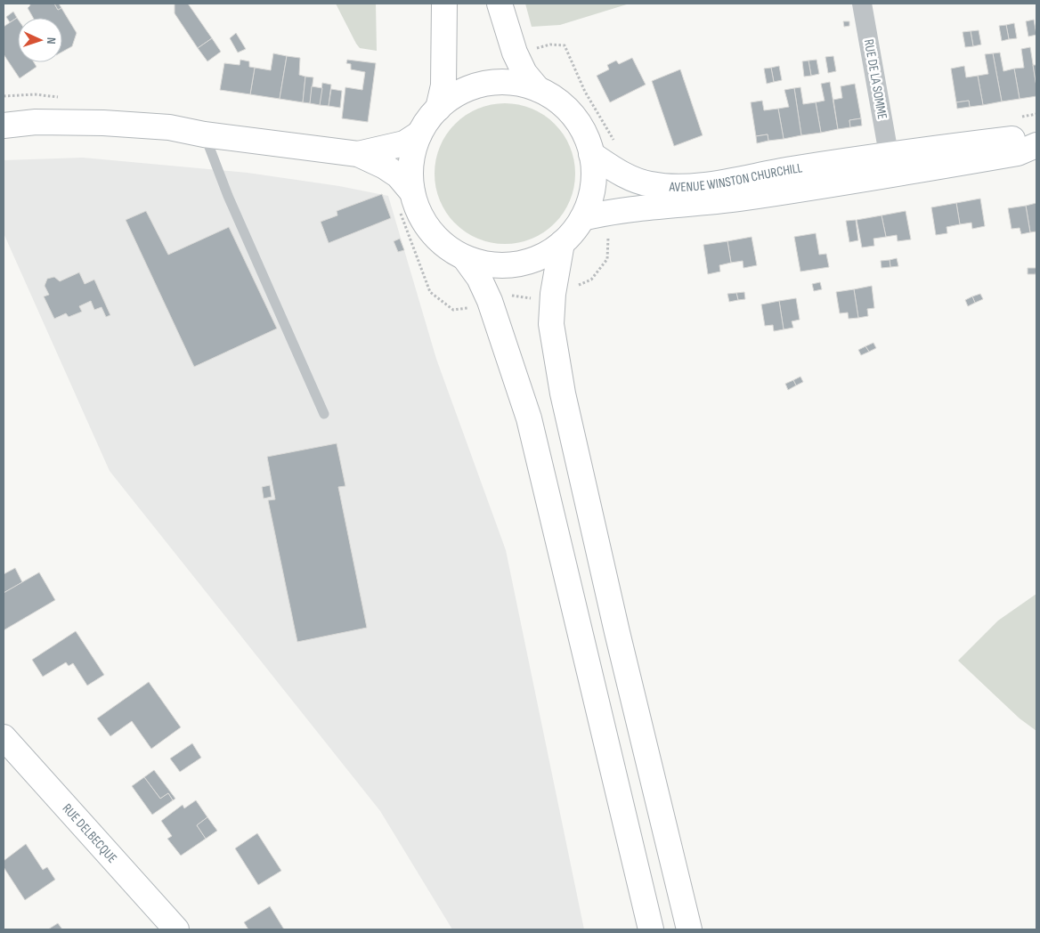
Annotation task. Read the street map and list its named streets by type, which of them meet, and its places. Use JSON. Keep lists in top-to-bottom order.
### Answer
{
  "streets": {
    "main road": ["AVENUE WINSTON CHURCHILL", "RUE DELBECQUE"],
    "street": ["RUE DE LA SOMME"]
  },
  "crossings": [
    ["RUE DE LA SOMME", "AVENUE WINSTON CHURCHILL"]
  ],
  "north": "right"
}
